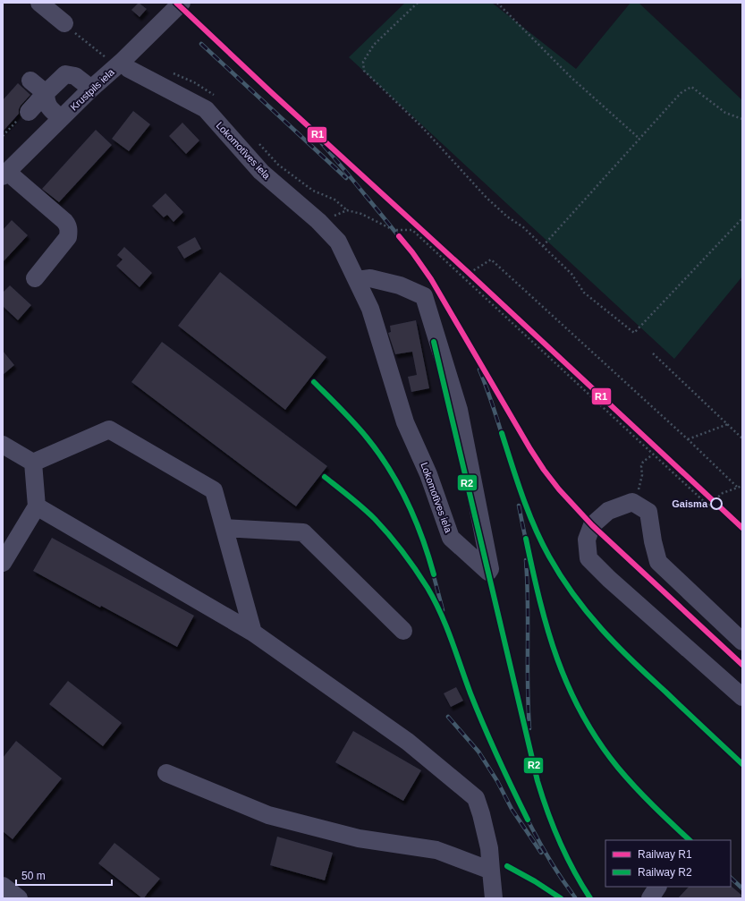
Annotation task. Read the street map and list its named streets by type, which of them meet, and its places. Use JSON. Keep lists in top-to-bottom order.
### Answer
{
  "streets": {
    "street": ["Krustpils iela", "Lokomotīves iela"]
  },
  "crossings": [
    ["Krustpils iela", "Lokomotīves iela"]
  ],
  "places": ["Gaisma"],
  "lines": ["rail line R1", "rail line R2"],
  "legend": ["Railway R1", "Railway R2"],
  "scale_bar": "50 m"
}
